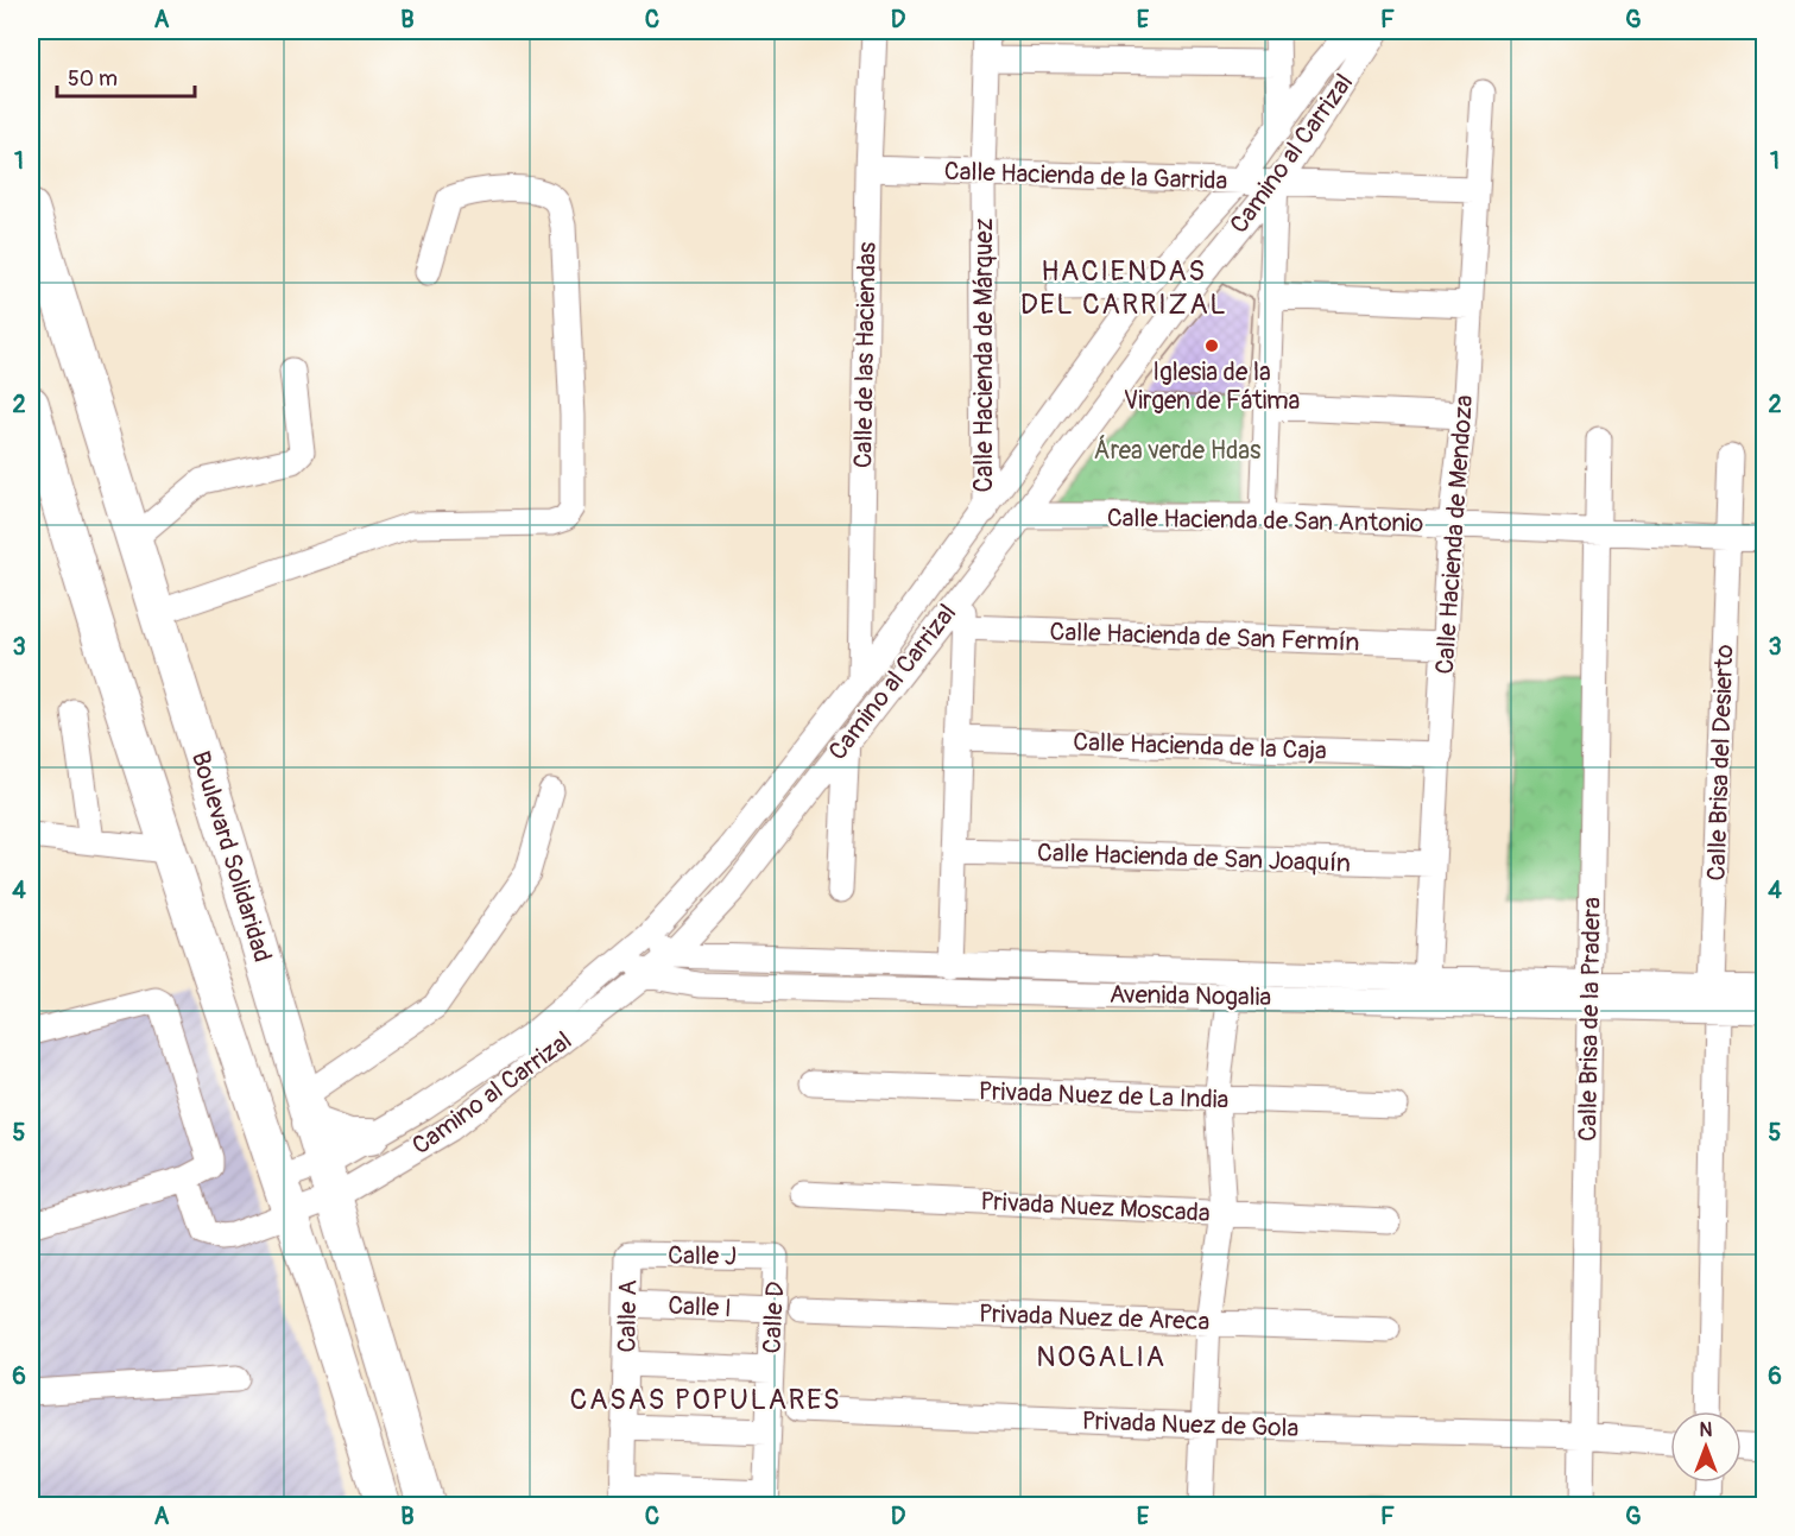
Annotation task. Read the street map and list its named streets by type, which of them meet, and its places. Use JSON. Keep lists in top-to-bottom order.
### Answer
{
  "streets": {
    "highway": ["Boulevard Solidaridad"],
    "street": [
      "Camino al Carrizal",
      "Calle Hacienda de la Garrida",
      "Calle de las Haciendas",
      "Calle Hacienda de Márquez",
      "Calle Hacienda de San Antonio",
      "Calle Hacienda de Mendoza",
      "Calle Hacienda de San Fermín",
      "Calle Hacienda de la Caja",
      "Calle Brisa del Desierto",
      "Calle Hacienda de San Joaquín",
      "Avenida Nogalia",
      "Calle Brisa de la Pradera",
      "Privada Nuez de La India",
      "Privada Nuez Moscada",
      "Calle J",
      "Calle I",
      "Calle A",
      "Calle D",
      "Privada Nuez de Areca",
      "Privada Nuez de Gola"
    ]
  },
  "crossings": [
    ["Camino al Carrizal", "Calle Hacienda de la Garrida"],
    ["Camino al Carrizal", "Calle de las Haciendas"],
    ["Camino al Carrizal", "Calle Hacienda de Márquez"],
    ["Camino al Carrizal", "Calle Hacienda de San Antonio"],
    ["Camino al Carrizal", "Boulevard Solidaridad"],
    ["Camino al Carrizal", "Avenida Nogalia"],
    ["Calle Hacienda de la Garrida", "Calle de las Haciendas"],
    ["Calle Hacienda de la Garrida", "Calle Hacienda de Márquez"],
    ["Calle Hacienda de la Garrida", "Calle Hacienda de Mendoza"],
    ["Calle Hacienda de San Antonio", "Calle Hacienda de Mendoza"],
    ["Calle Hacienda de San Antonio", "Calle Brisa del Desierto"],
    ["Calle Hacienda de San Antonio", "Calle Brisa de la Pradera"],
    ["Calle Hacienda de Mendoza", "Calle Hacienda de San Fermín"],
    ["Calle Hacienda de Mendoza", "Calle Hacienda de la Caja"],
    ["Calle Hacienda de Mendoza", "Calle Hacienda de San Joaquín"],
    ["Calle Hacienda de Mendoza", "Avenida Nogalia"],
    ["Calle Brisa del Desierto", "Avenida Nogalia"],
    ["Avenida Nogalia", "Calle Brisa de la Pradera"],
    ["Calle Brisa de la Pradera", "Privada Nuez de Gola"],
    ["Calle J", "Calle A"],
    ["Calle J", "Calle D"],
    ["Calle I", "Calle A"],
    ["Calle I", "Calle D"]
  ],
  "districts": ["HACIENDAS DEL CARRIZAL", "NOGALIA", "CASAS POPULARES"],
  "parks": ["Área verde Hdas"],
  "places": ["Iglesia de la Virgen de Fátima"],
  "scale_bar": "50 m",
  "north": "top",
  "grid": {
    "columns": [
      "A",
      "B",
      "C",
      "D",
      "E",
      "F",
      "G"
    ],
    "rows": [
      "1",
      "2",
      "3",
      "4",
      "5",
      "6"
    ]
  }
}
